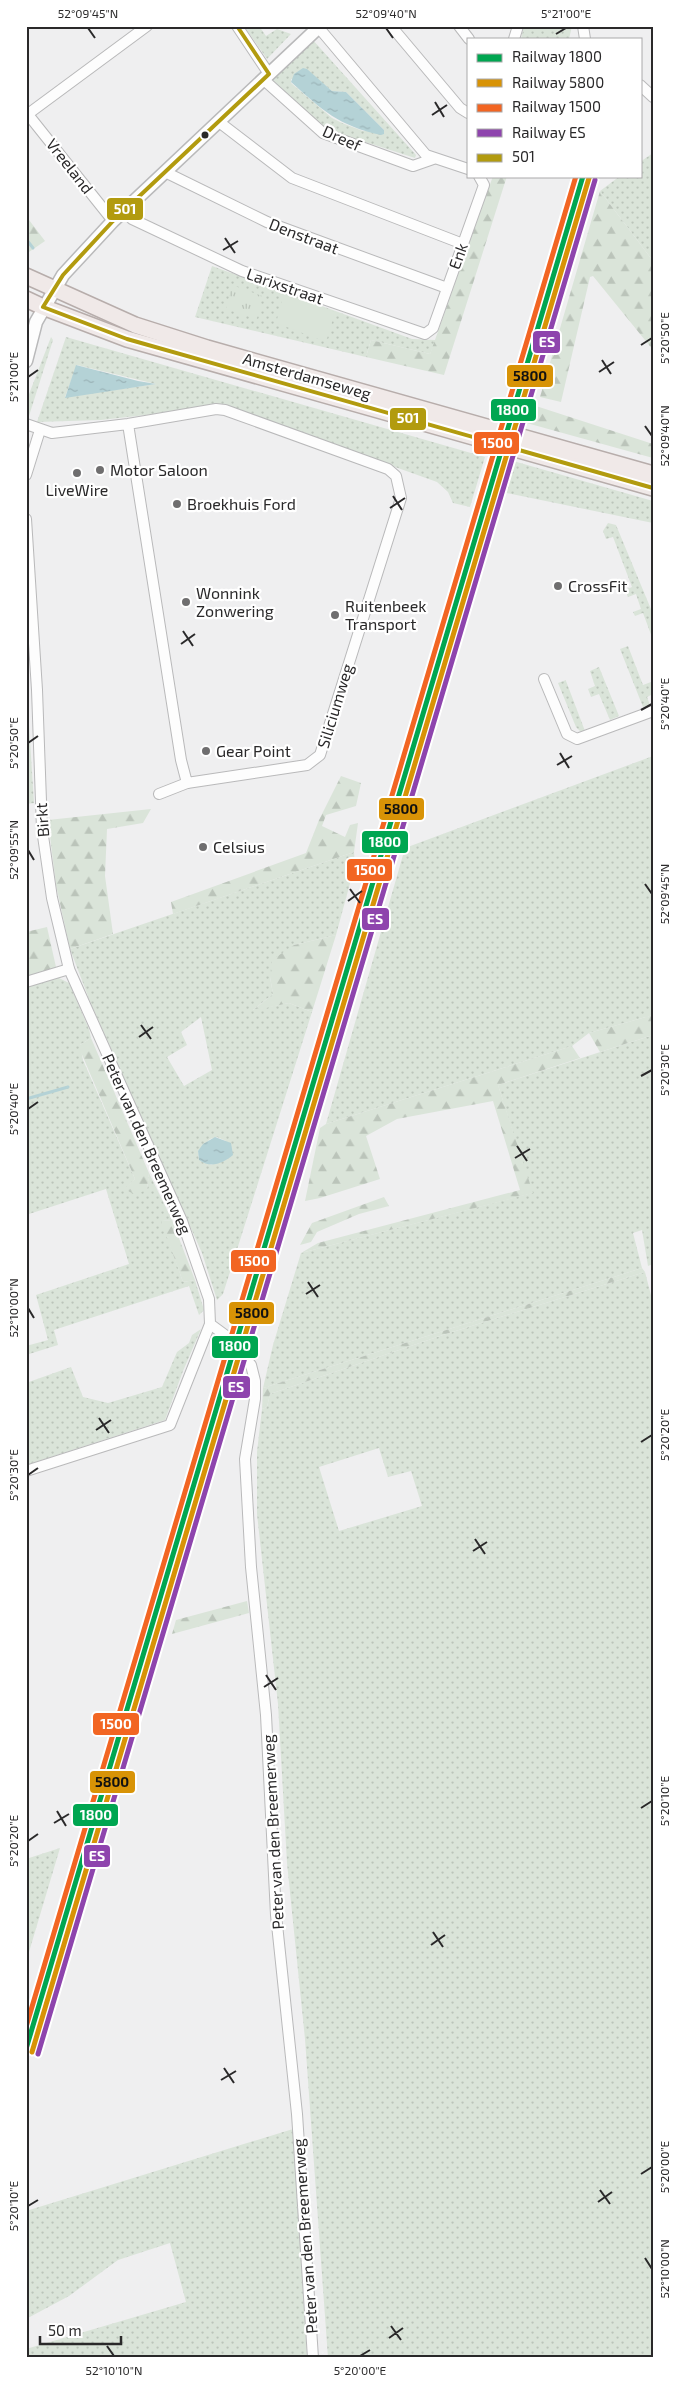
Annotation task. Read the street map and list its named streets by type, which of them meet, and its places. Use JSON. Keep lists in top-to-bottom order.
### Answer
{
  "streets": {
    "main road": ["Amsterdamseweg"],
    "street": [
      "Dreef",
      "Vreeland",
      "Denstraat",
      "Enk",
      "Larixstraat",
      "Siliciumweg",
      "Birkt",
      "Peter van den Breemerweg"
    ]
  },
  "crossings": [
    ["Denstraat", "Enk"],
    ["Enk", "Larixstraat"],
    ["Birkt", "Peter van den Breemerweg"]
  ],
  "places": [
    "Motor Saloon",
    "LiveWire",
    "Broekhuis Ford",
    "CrossFit",
    "Wonnink Zonwering",
    "Ruitenbeek Transport",
    "Gear Point",
    "Celsius"
  ],
  "lines": [
    "transit line 501",
    "rail line 1800",
    "rail line 5800",
    "rail line 1500",
    "rail line ES"
  ],
  "legend": [
    "Railway 1800",
    "Railway 5800",
    "Railway 1500",
    "Railway ES",
    "501"
  ],
  "scale_bar": "50 m",
  "coordinates": [
    "52°09'45\"N",
    "52°09'40\"N",
    "5°21'00\"E",
    "5°20'50\"E",
    "5°20'40\"E",
    "52°09'55\"N",
    "5°20'30\"E",
    "52°10'00\"N",
    "5°20'20\"E",
    "5°20'10\"E",
    "5°20'00\"E",
    "52°10'10\"N"
  ]
}
